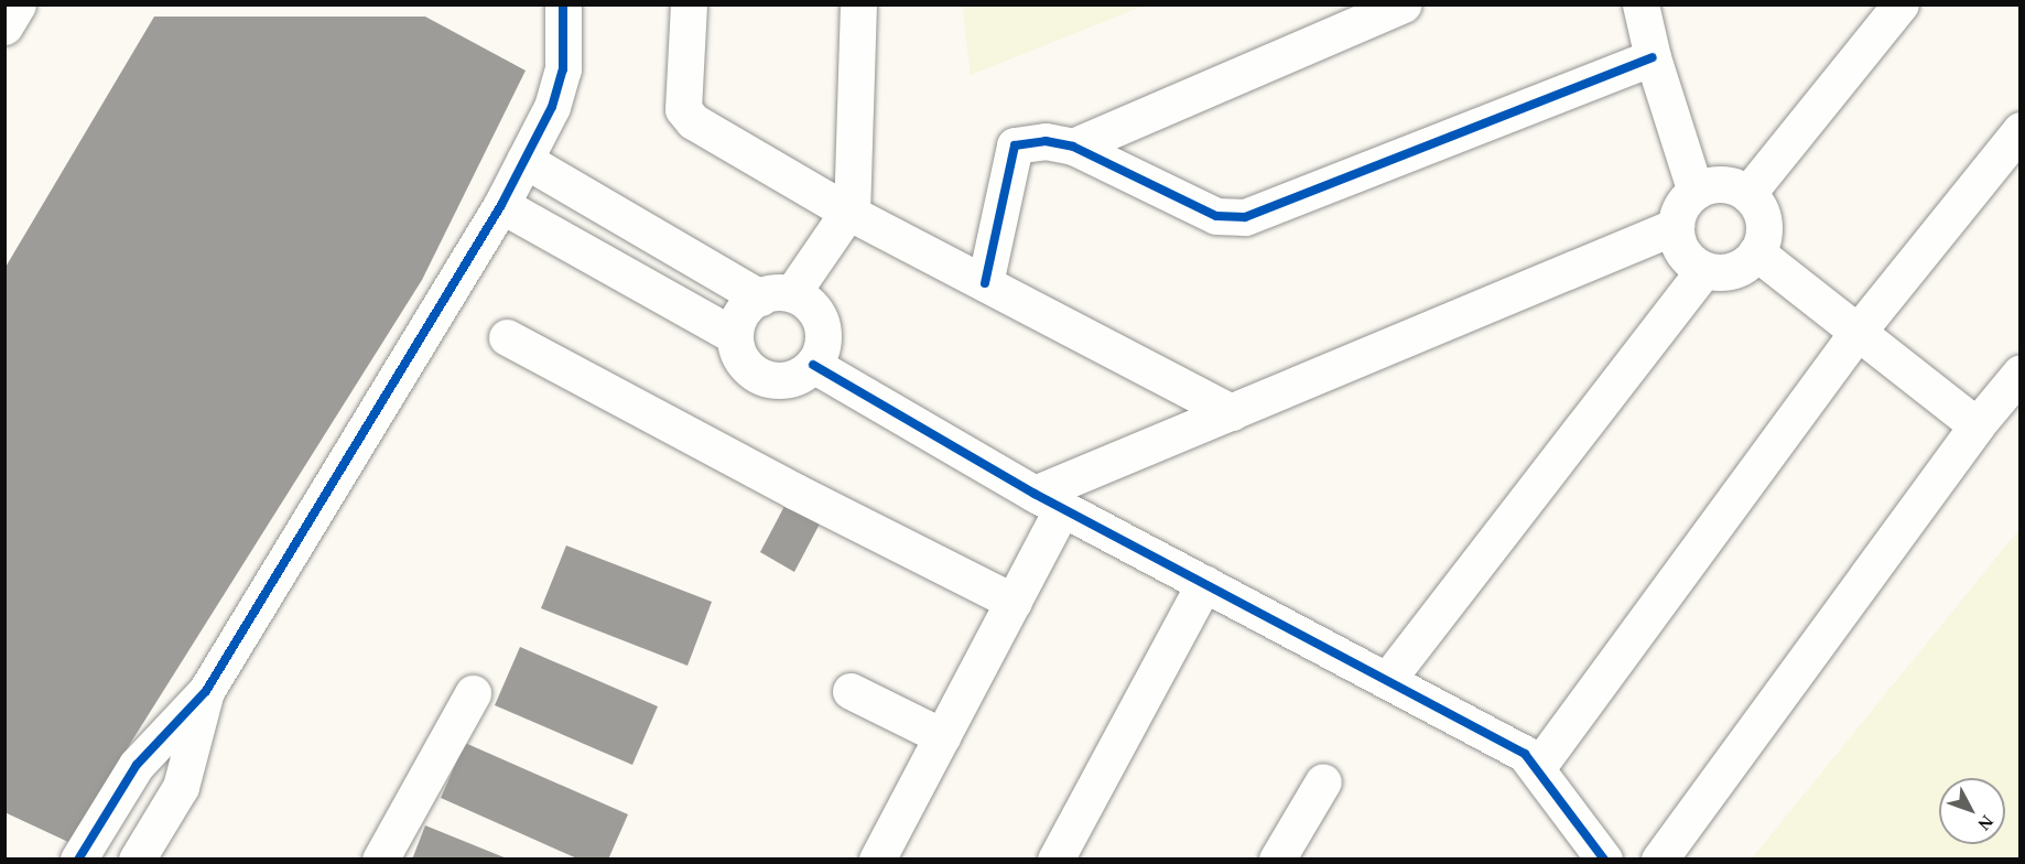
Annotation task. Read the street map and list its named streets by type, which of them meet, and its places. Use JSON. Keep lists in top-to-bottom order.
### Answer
{
  "north": "bottom right"
}
